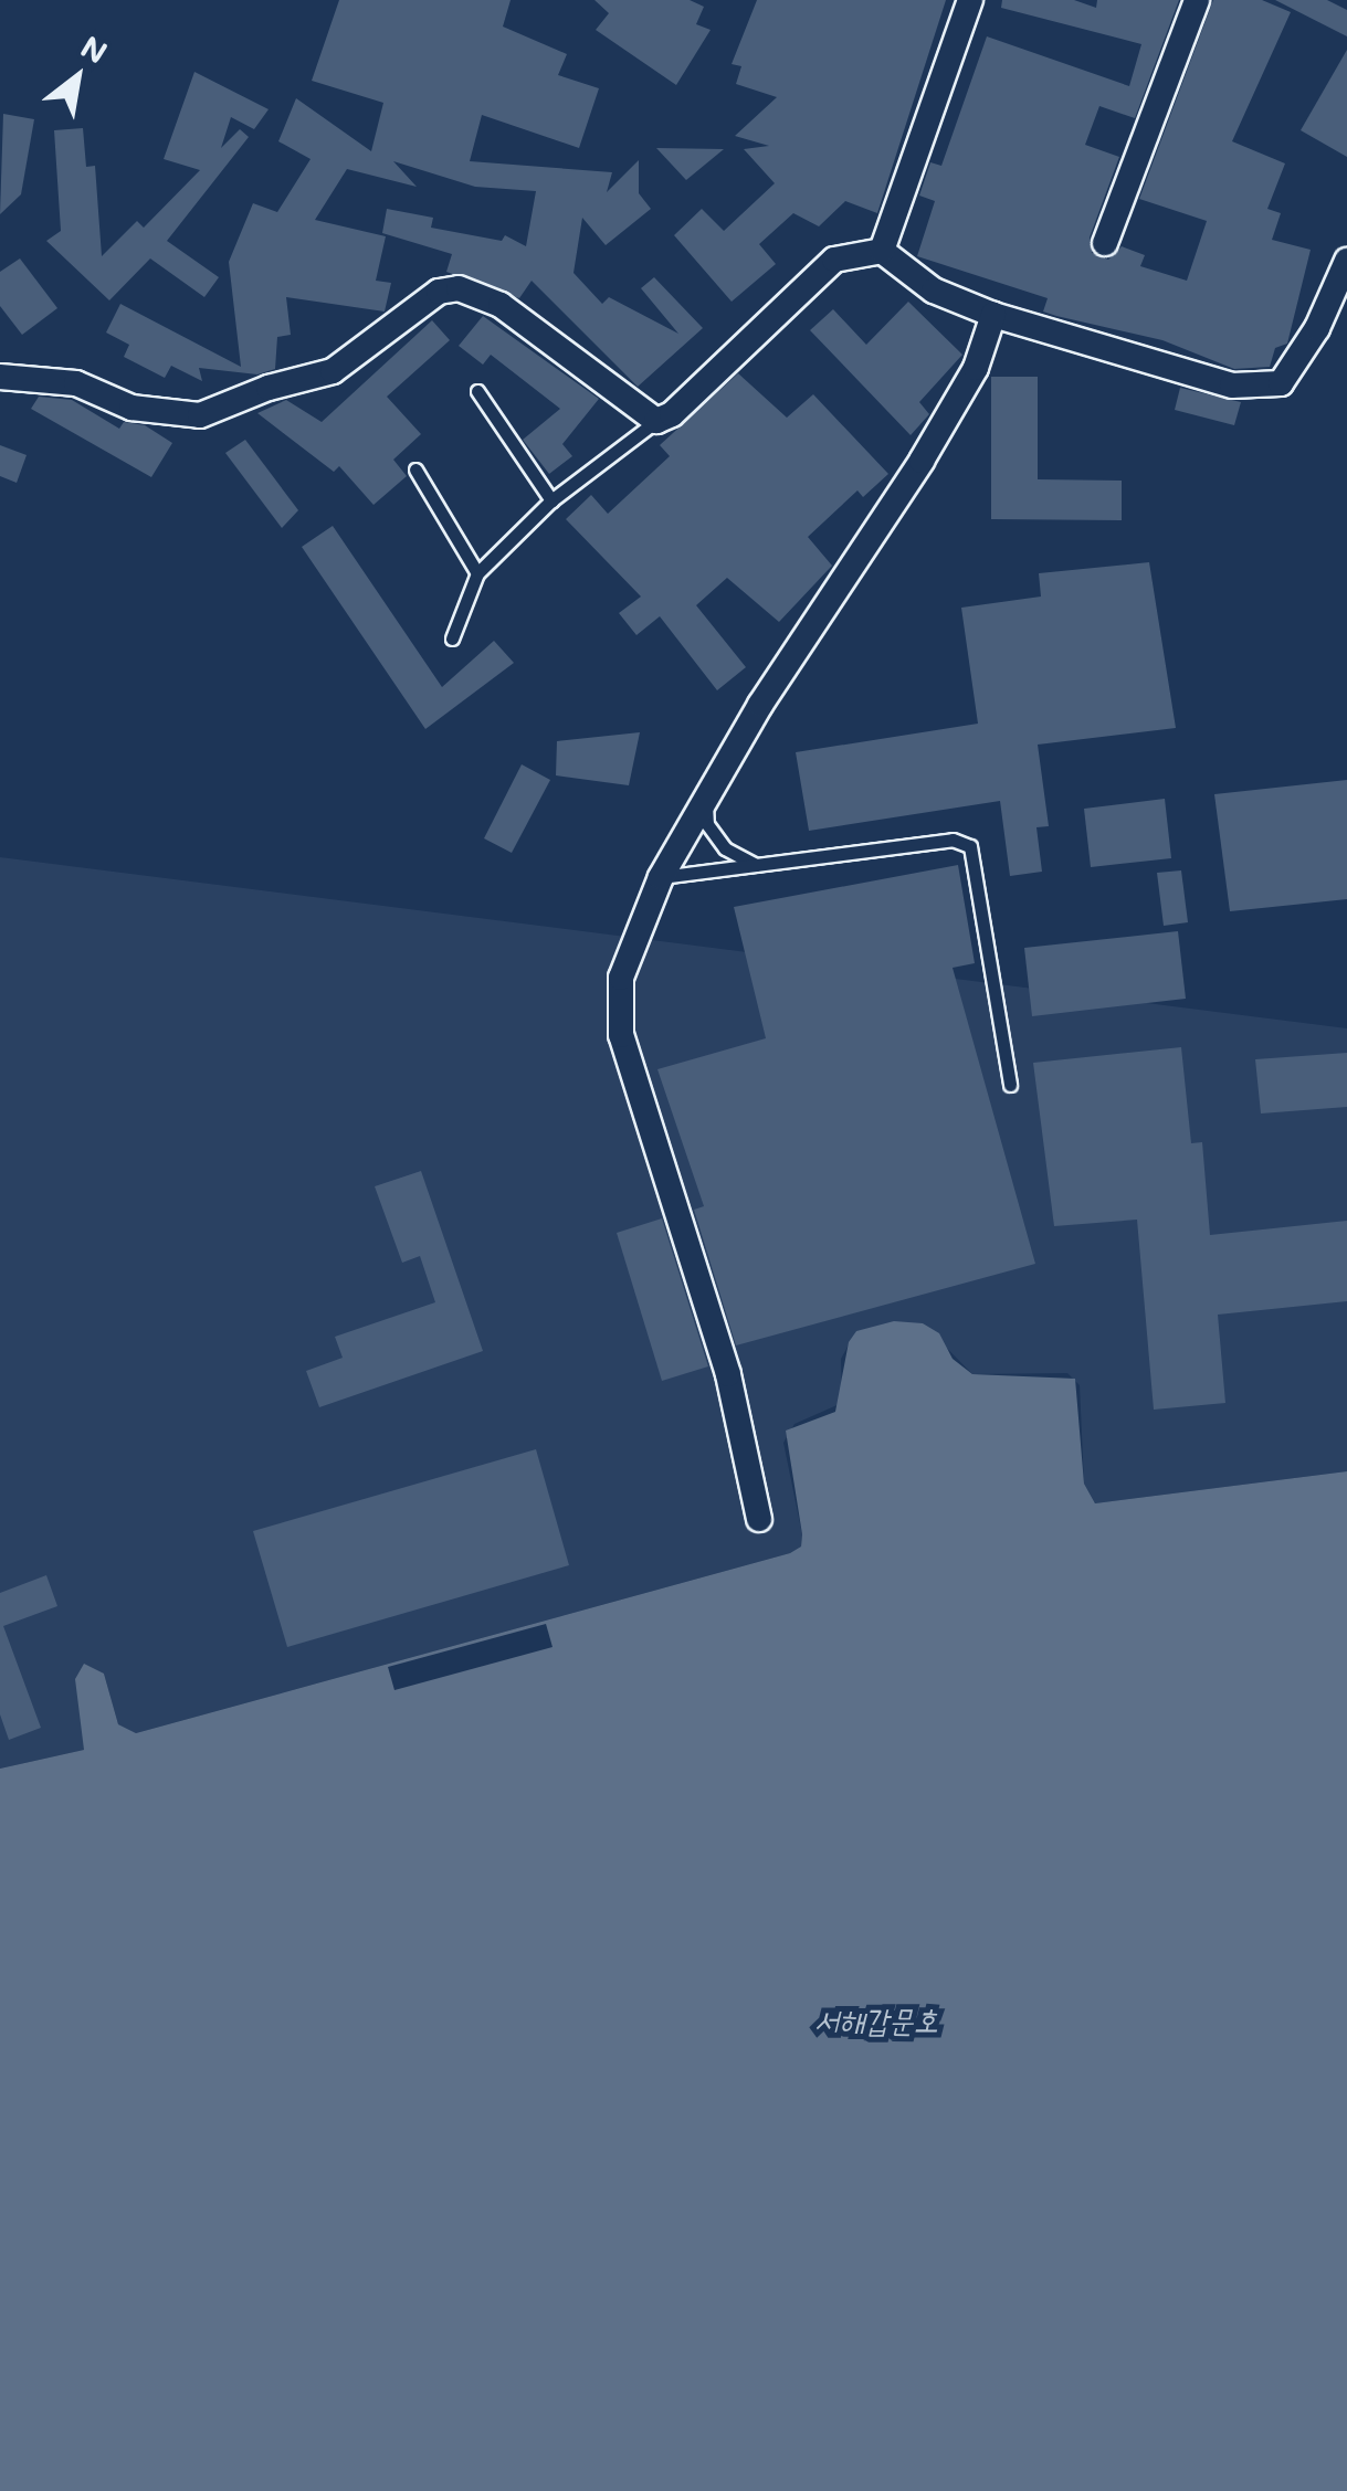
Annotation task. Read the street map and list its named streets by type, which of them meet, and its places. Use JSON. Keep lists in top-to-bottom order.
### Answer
{
  "water": ["서해갑문호"],
  "north": "top right"
}
